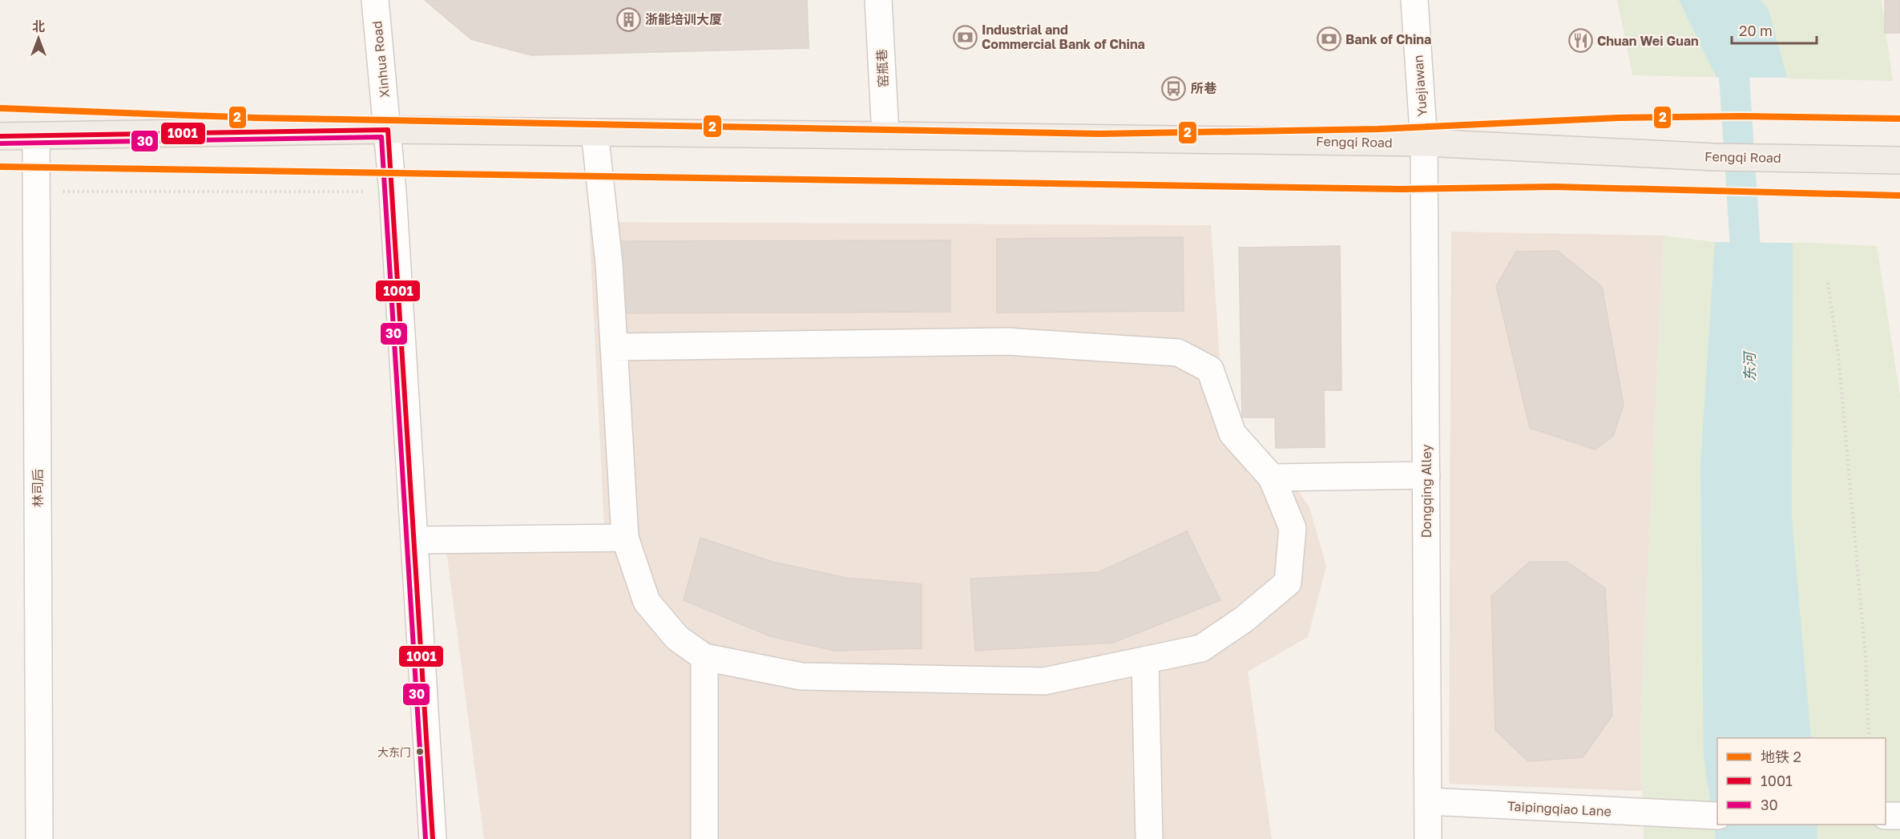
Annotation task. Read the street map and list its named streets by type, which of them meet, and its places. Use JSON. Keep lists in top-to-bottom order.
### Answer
{
  "streets": {
    "main road": ["Fengqi Road"],
    "street": [
      "Xinhua Road",
      "窑瓶巷",
      "Yuejiawan",
      "林司后",
      "Dongqing Alley",
      "Taipingqiao Lane"
    ]
  },
  "crossings": [
    ["Xinhua Road", "Fengqi Road"],
    ["窑瓶巷", "Fengqi Road"],
    ["Yuejiawan", "Fengqi Road"],
    ["Yuejiawan", "Dongqing Alley"],
    ["Fengqi Road", "林司后"],
    ["Fengqi Road", "Dongqing Alley"],
    ["Dongqing Alley", "Taipingqiao Lane"]
  ],
  "water": ["东河"],
  "places": {
    "building": ["浙能培训大厦"],
    "bank": ["Industrial and Commercial Bank of China", "Bank of China"],
    "restaurant": ["Chuan Wei Guan"],
    "bus stop": ["所巷"],
    "other": ["大东门"]
  },
  "lines": ["metro line 2", "transit line 1001", "transit line 30"],
  "legend": ["地铁 2", "1001", "30"],
  "scale_bar": "20 m",
  "north": "top"
}
